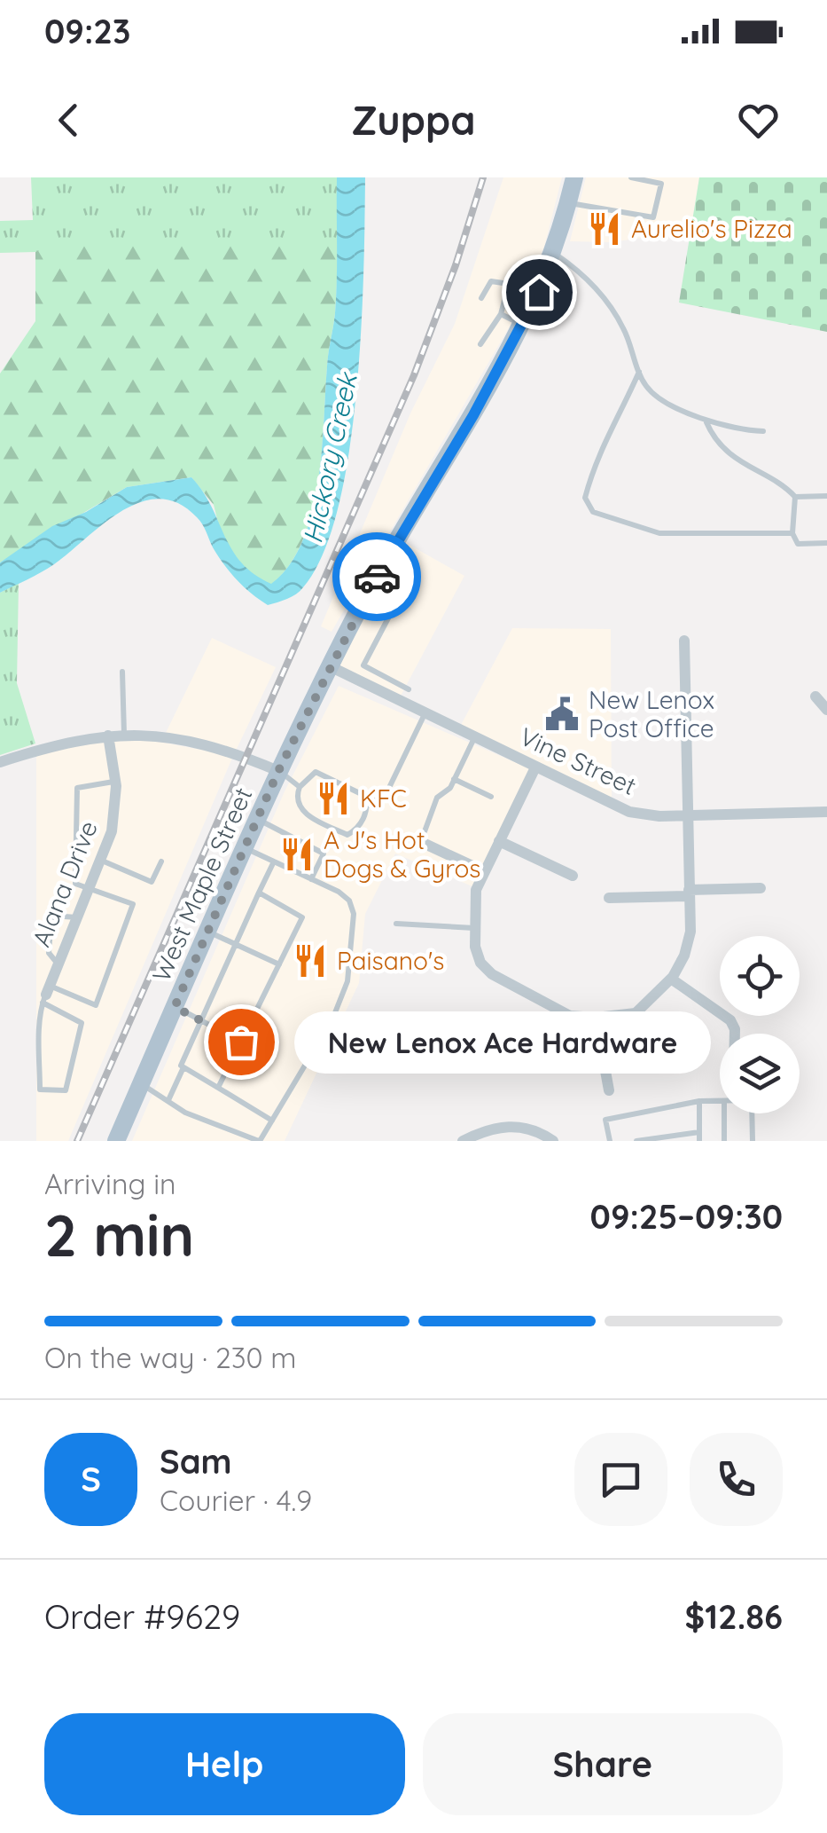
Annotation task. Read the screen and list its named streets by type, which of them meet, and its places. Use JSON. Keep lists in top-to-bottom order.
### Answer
{
  "streets": {
    "main road": ["West Maple Street"],
    "street": ["Vine Street", "Alana Drive"]
  },
  "crossings": [
    ["Vine Street", "West Maple Street"]
  ],
  "water": ["Hickory Creek"],
  "places": {
    "restaurant": [
      "Aurelio's Pizza",
      "KFC",
      "A J's Hot Dogs & Gyros",
      "Paisano's"
    ],
    "public building": ["New Lenox Post Office"],
    "other": ["New Lenox Ace Hardware"]
  },
  "page": {
    "status": "09:23",
    "header": "Zuppa",
    "bubble": "New Lenox Ace Hardware",
    "heading": ["2 min", "Arriving in", "09:25–09:30"],
    "panel": [
      "Sam",
      "Courier · 4.9",
      "Order #9629",
      "$12.86"
    ],
    "bar": "On the way · 230 m",
    "round": "S",
    "buttons": ["Help", "Share"]
  }
}
